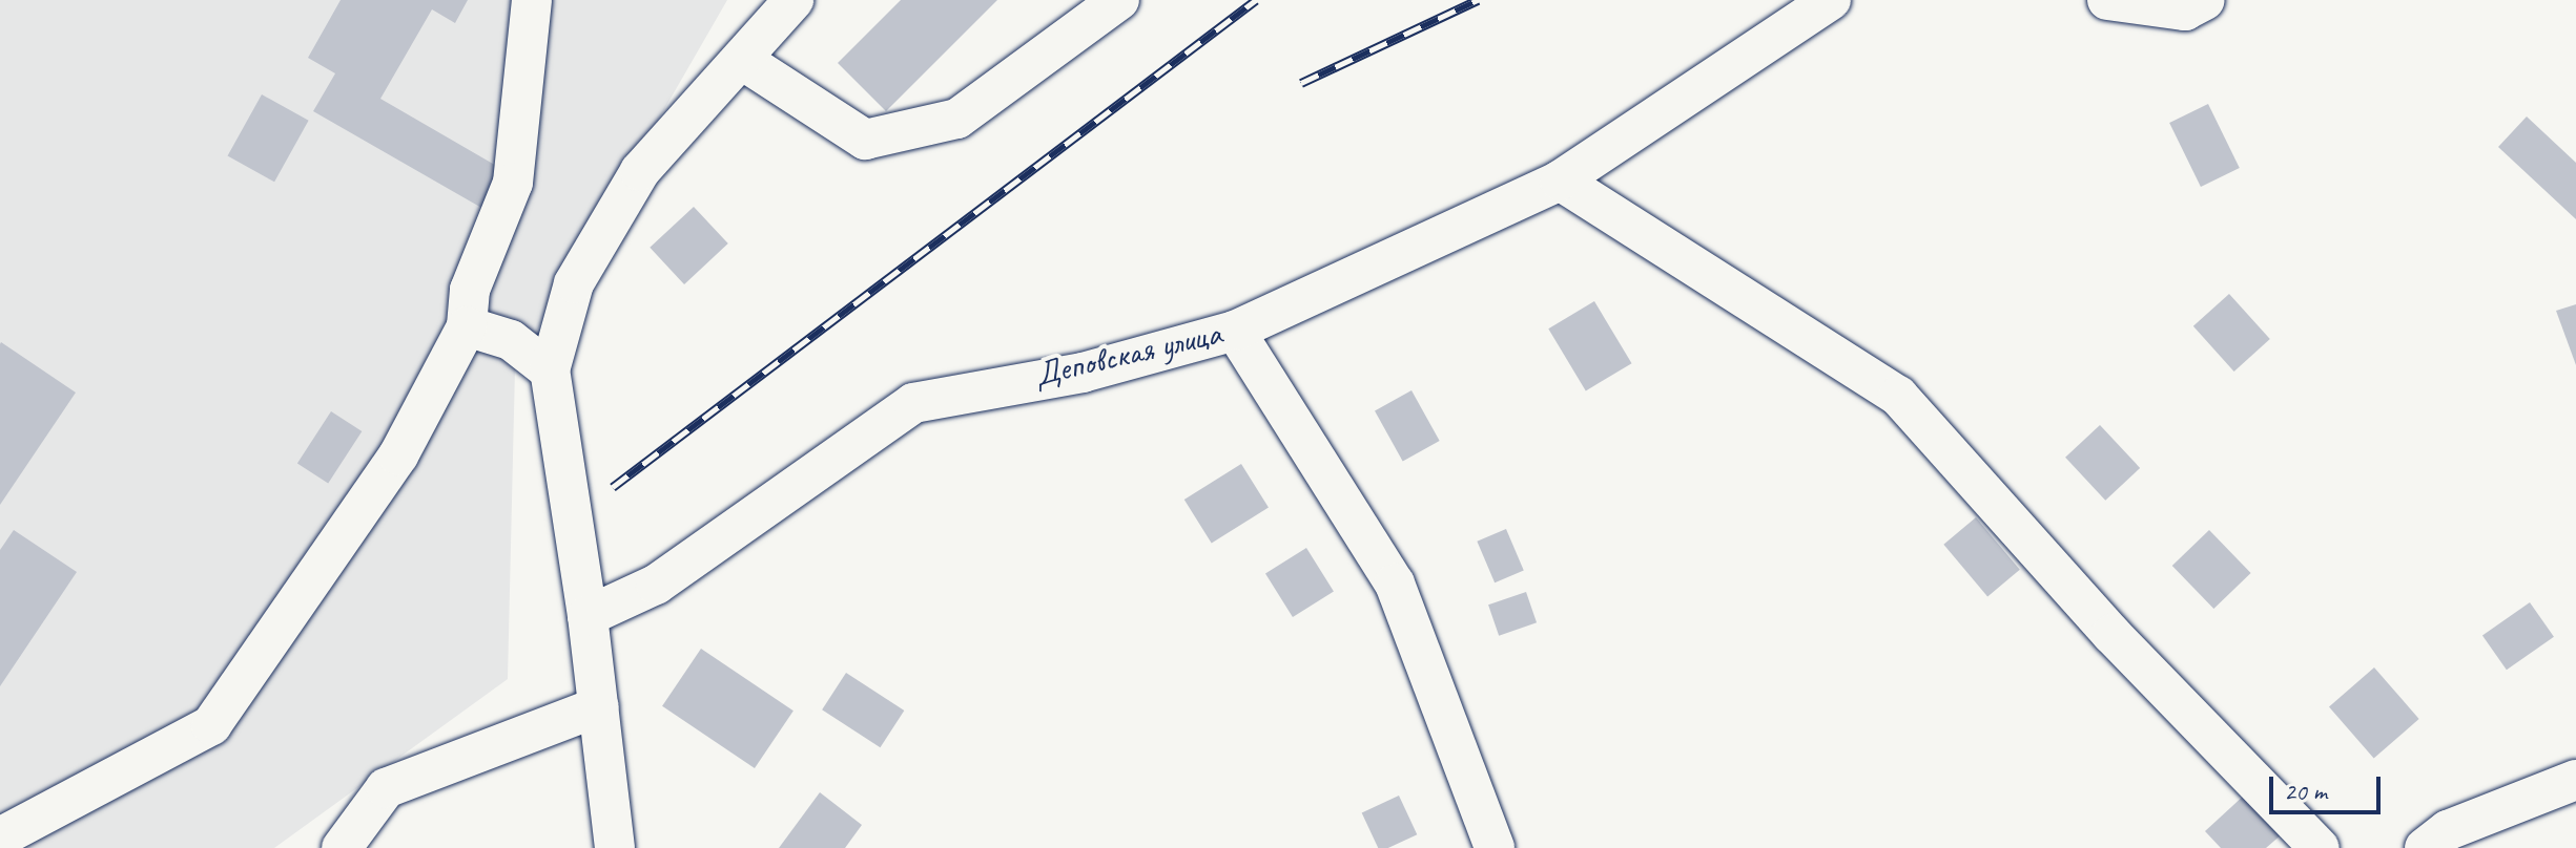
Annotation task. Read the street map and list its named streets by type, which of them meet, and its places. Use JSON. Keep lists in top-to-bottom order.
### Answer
{
  "streets": {
    "street": ["Деповская улица"]
  },
  "scale_bar": "20 m"
}
